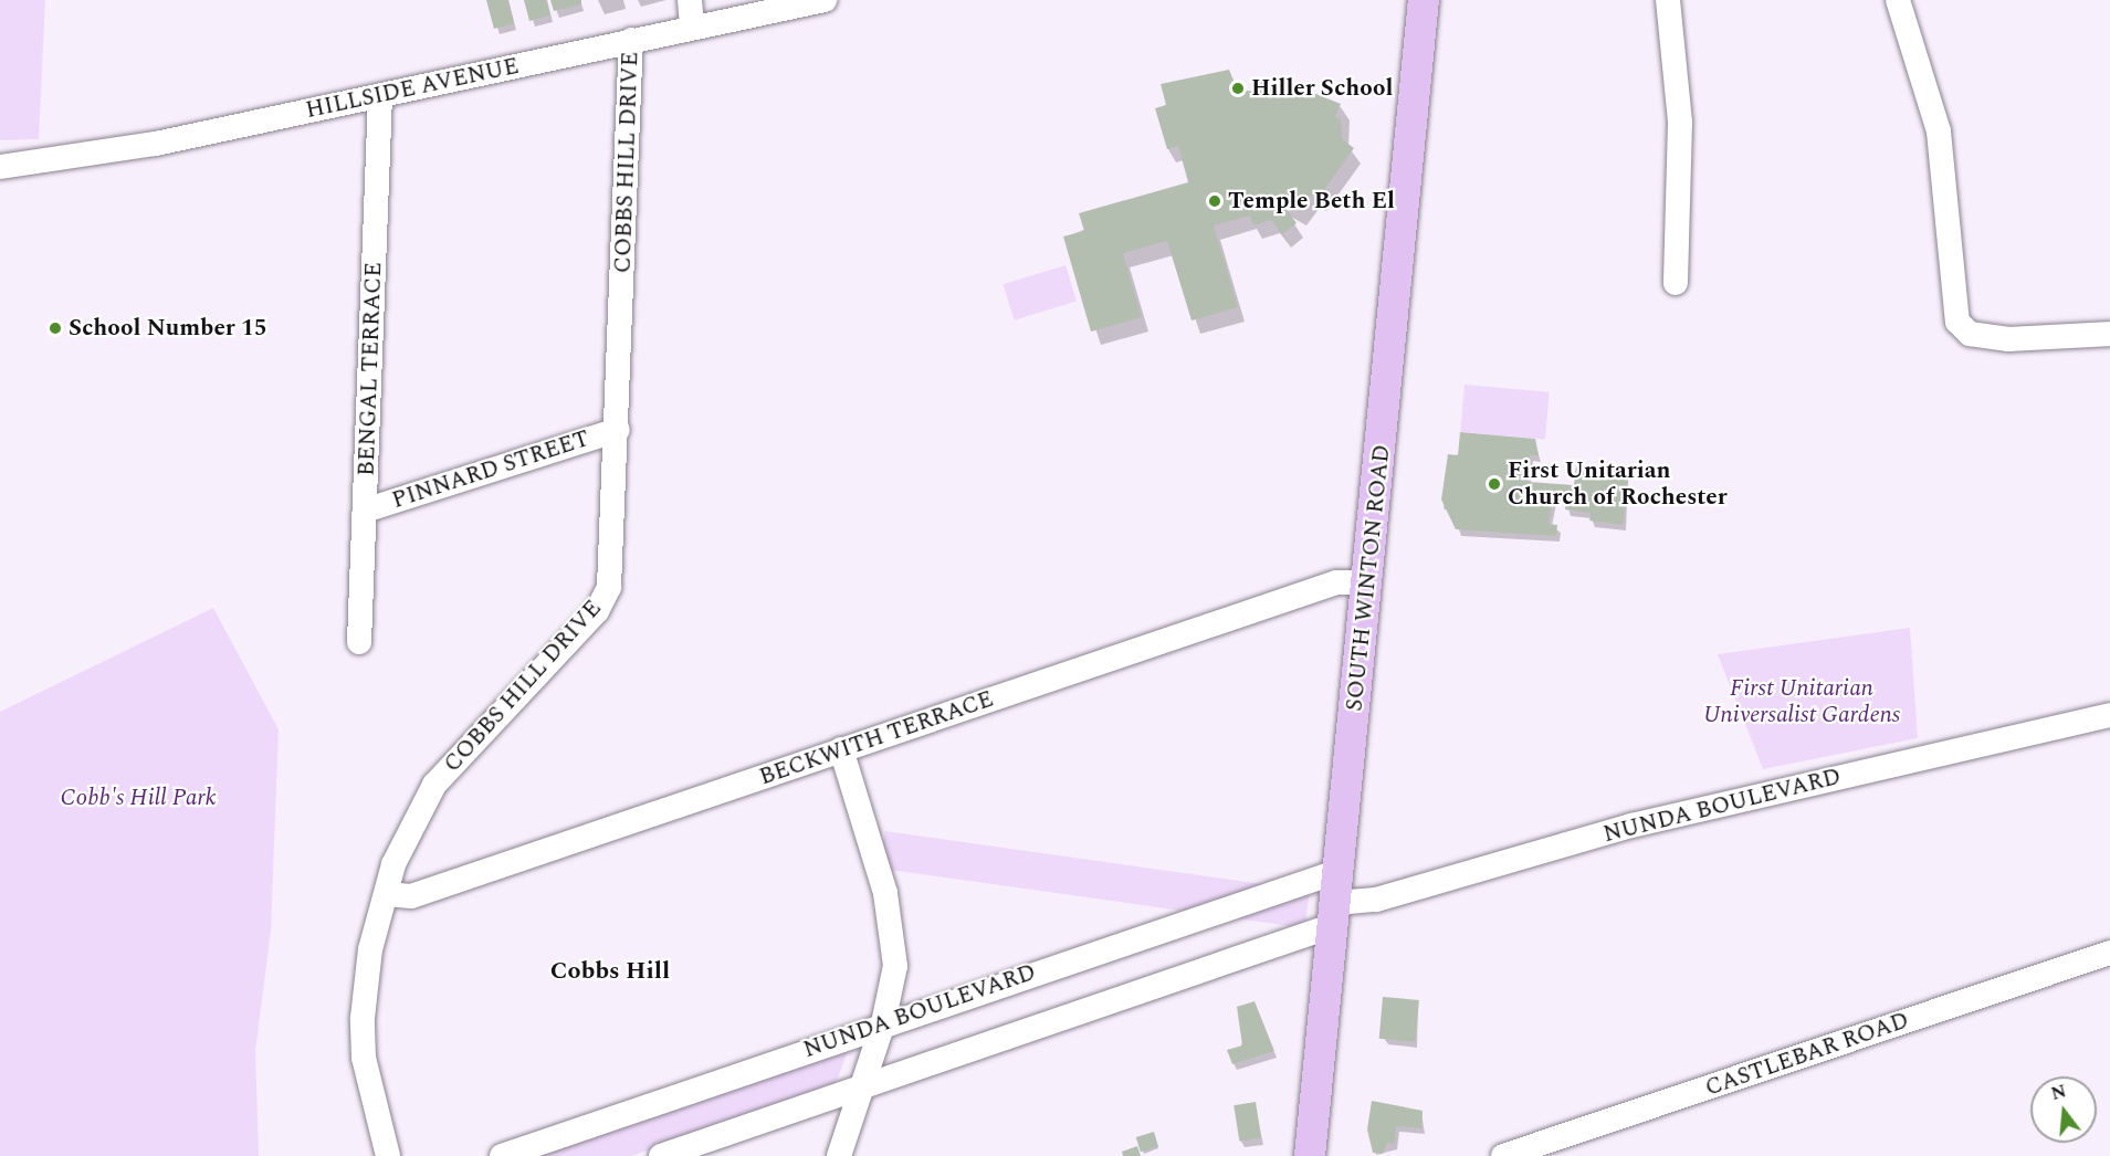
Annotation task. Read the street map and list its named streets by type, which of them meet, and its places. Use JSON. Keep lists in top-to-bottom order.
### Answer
{
  "streets": {
    "main road": ["SOUTH WINTON ROAD"],
    "street": [
      "HILLSIDE AVENUE",
      "COBBS HILL DRIVE",
      "BENGAL TERRACE",
      "PINNARD STREET",
      "BECKWITH TERRACE",
      "NUNDA BOULEVARD",
      "CASTLEBAR ROAD"
    ]
  },
  "crossings": [
    ["HILLSIDE AVENUE", "COBBS HILL DRIVE"],
    ["HILLSIDE AVENUE", "BENGAL TERRACE"],
    ["COBBS HILL DRIVE", "PINNARD STREET"],
    ["COBBS HILL DRIVE", "BECKWITH TERRACE"],
    ["BENGAL TERRACE", "PINNARD STREET"],
    ["SOUTH WINTON ROAD", "BECKWITH TERRACE"],
    ["SOUTH WINTON ROAD", "NUNDA BOULEVARD"]
  ],
  "districts": ["Cobbs Hill"],
  "parks": ["First Unitarian Universalist Gardens", "Cobb's Hill Park"],
  "places": [
    "Hiller School",
    "Temple Beth El",
    "School Number 15",
    "First Unitarian Church of Rochester"
  ],
  "north": "top"
}
